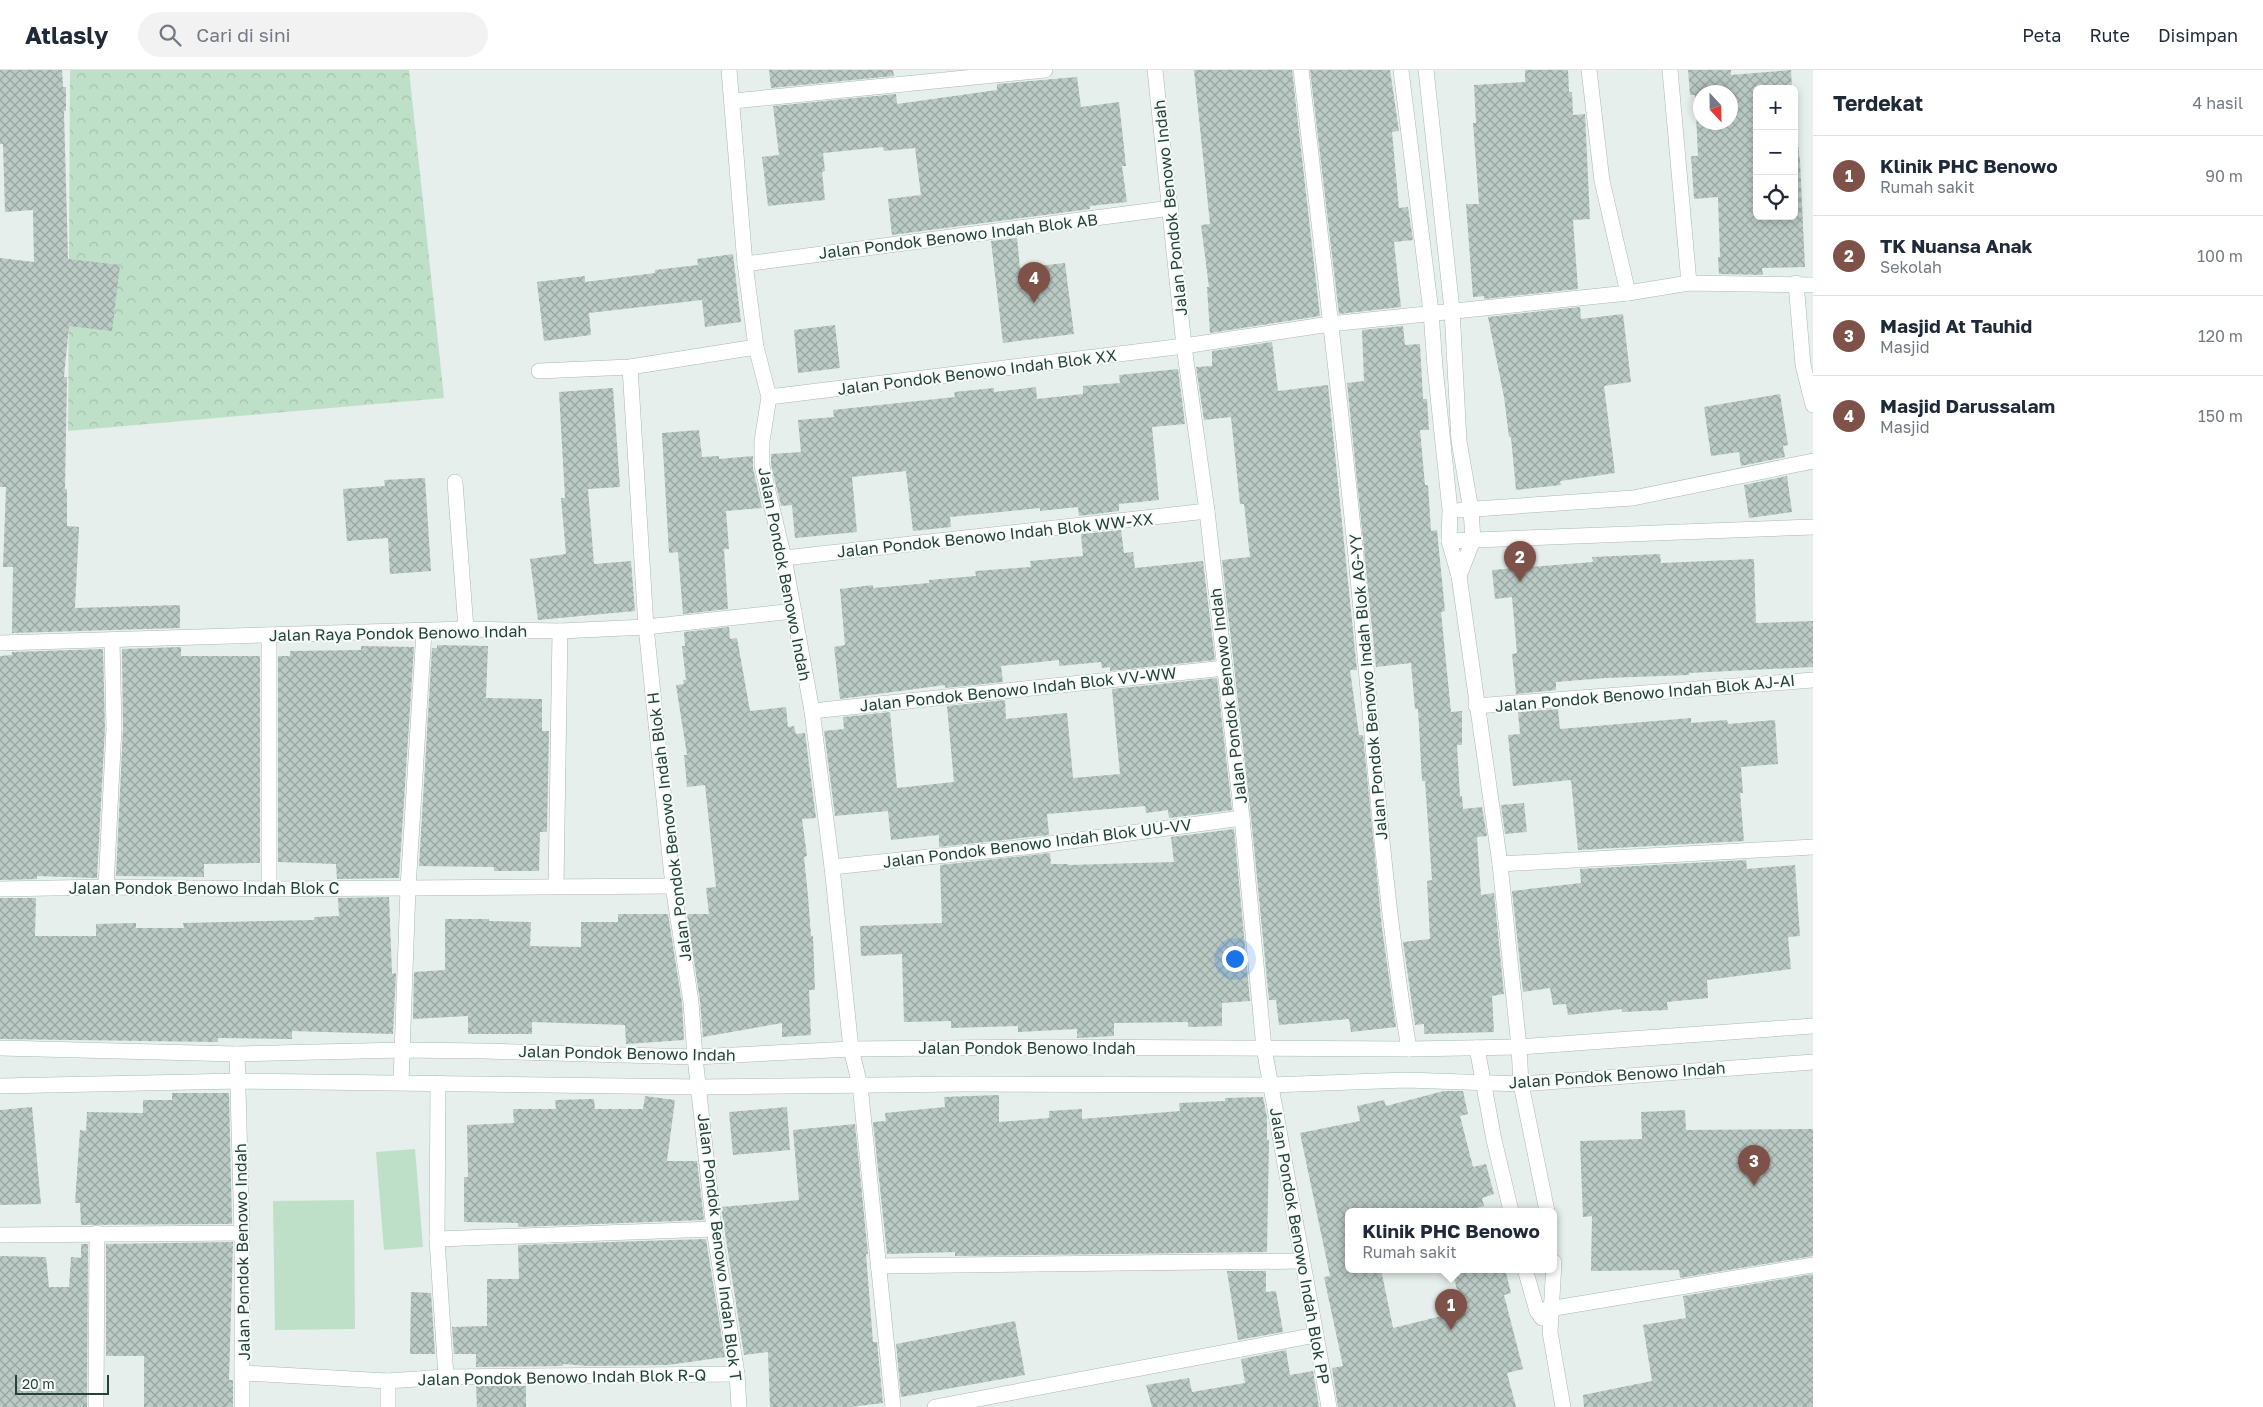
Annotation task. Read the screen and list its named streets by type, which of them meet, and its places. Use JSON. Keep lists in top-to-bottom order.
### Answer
{
  "streets": {
    "street": [
      "Jalan Pondok Benowo Indah",
      "Jalan Pondok Benowo Indah Blok AB",
      "Jalan Pondok Benowo Indah Blok XX",
      "Jalan Pondok Benowo Indah Blok WW-XX",
      "Jalan Raya Pondok Benowo Indah",
      "Jalan Pondok Benowo Indah Blok AG-YY",
      "Jalan Pondok Benowo Indah Blok VV-WW",
      "Jalan Pondok Benowo Indah Blok AJ-AI",
      "Jalan Pondok Benowo Indah Blok H",
      "Jalan Pondok Benowo Indah Blok UU-VV",
      "Jalan Pondok Benowo Indah Blok C",
      "Jalan Pondok Benowo Indah Blok PP",
      "Jalan Pondok Benowo Indah Blok T",
      "Jalan Pondok Benowo Indah Blok R-Q"
    ]
  },
  "crossings": [
    ["Jalan Pondok Benowo Indah", "Jalan Pondok Benowo Indah Blok AB"],
    ["Jalan Pondok Benowo Indah", "Jalan Pondok Benowo Indah Blok XX"],
    ["Jalan Pondok Benowo Indah", "Jalan Pondok Benowo Indah Blok WW-XX"],
    ["Jalan Pondok Benowo Indah", "Jalan Raya Pondok Benowo Indah"],
    ["Jalan Pondok Benowo Indah", "Jalan Pondok Benowo Indah Blok AG-YY"],
    ["Jalan Pondok Benowo Indah", "Jalan Pondok Benowo Indah Blok VV-WW"],
    ["Jalan Pondok Benowo Indah", "Jalan Pondok Benowo Indah Blok H"],
    ["Jalan Pondok Benowo Indah", "Jalan Pondok Benowo Indah Blok UU-VV"],
    ["Jalan Pondok Benowo Indah", "Jalan Pondok Benowo Indah Blok PP"],
    ["Jalan Pondok Benowo Indah", "Jalan Pondok Benowo Indah Blok T"],
    ["Jalan Pondok Benowo Indah", "Jalan Pondok Benowo Indah Blok R-Q"],
    ["Jalan Raya Pondok Benowo Indah", "Jalan Pondok Benowo Indah Blok H"],
    ["Jalan Pondok Benowo Indah Blok H", "Jalan Pondok Benowo Indah Blok C"],
    ["Jalan Pondok Benowo Indah Blok H", "Jalan Pondok Benowo Indah Blok T"],
    ["Jalan Pondok Benowo Indah Blok T", "Jalan Pondok Benowo Indah Blok R-Q"]
  ],
  "scale_bar": "20 m",
  "north": "bottom",
  "page": {
    "header": "Atlasly",
    "search": "Cari di sini",
    "nav": ["Peta", "Rute", "Disimpan"],
    "heading": ["Terdekat", "4 hasil"],
    "map_buttons": ["+", "−"],
    "list": [
      {
        "mark": "1",
        "name": "Klinik PHC Benowo",
        "note": "Rumah sakit",
        "value": "90 m"
      },
      {
        "mark": "2",
        "name": "TK Nuansa Anak",
        "note": "Sekolah",
        "value": "100 m"
      },
      {
        "mark": "3",
        "name": "Masjid At Tauhid",
        "note": "Masjid",
        "value": "120 m"
      },
      {
        "mark": "4",
        "name": "Masjid Darussalam",
        "note": "Masjid",
        "value": "150 m"
      }
    ],
    "pins": [
      "4",
      "2",
      "3",
      "1"
    ],
    "popup": ["Klinik PHC Benowo", "Rumah sakit"],
    "scale": "20 m"
  }
}
